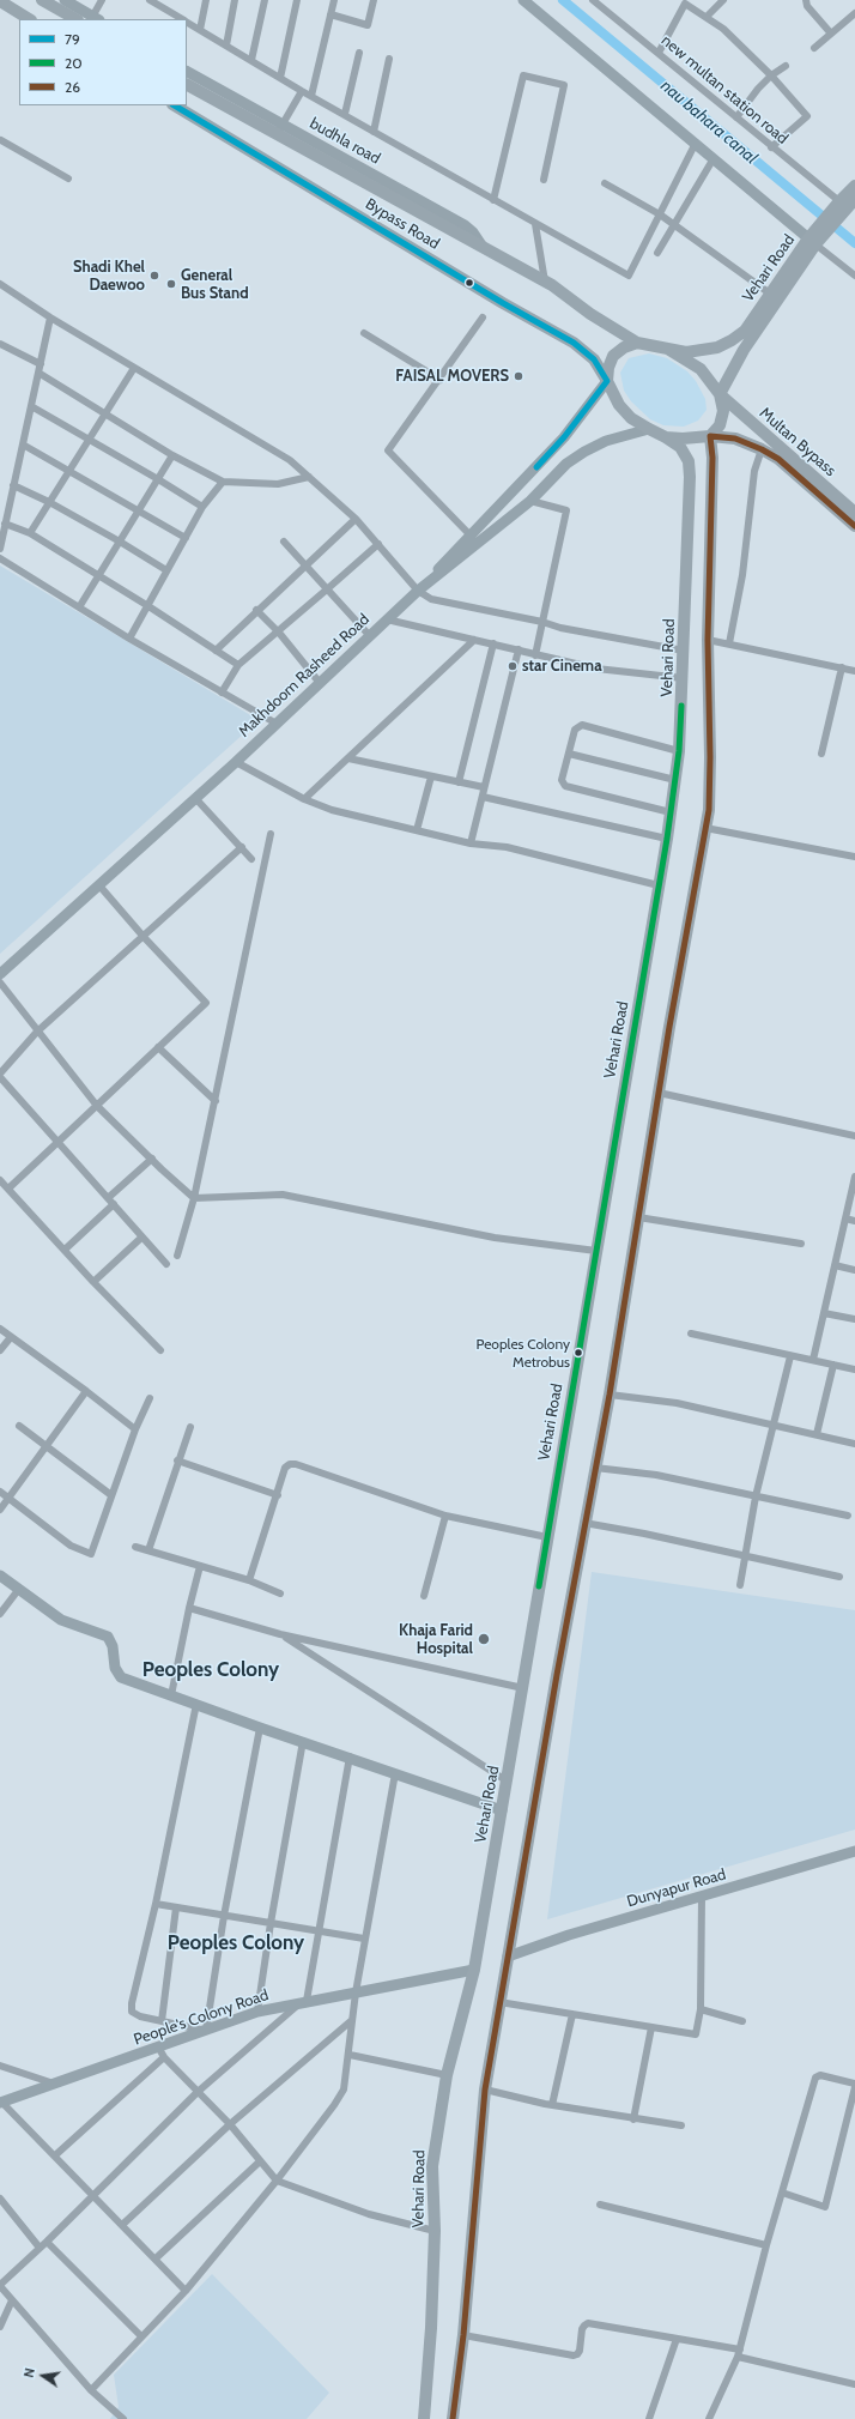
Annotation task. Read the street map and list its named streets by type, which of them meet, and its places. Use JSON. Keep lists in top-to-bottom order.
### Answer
{
  "streets": {
    "main road": ["Bypass Road", "Vehari Road", "Multan Bypass"],
    "street": [
      "new multan station road",
      "Makhdoom Rasheed Road",
      "Dunyapur Road",
      "People's Colony Road"
    ]
  },
  "crossings": [
    ["new multan station road", "Vehari Road"],
    ["Bypass Road", "Vehari Road"],
    ["Bypass Road", "Multan Bypass"],
    ["Bypass Road", "Makhdoom Rasheed Road"],
    ["Vehari Road", "Multan Bypass"],
    ["Vehari Road", "Makhdoom Rasheed Road"],
    ["Vehari Road", "People's Colony Road"],
    ["Multan Bypass", "Makhdoom Rasheed Road"]
  ],
  "districts": ["Peoples Colony", "Peoples Colony"],
  "water": ["nau bahara canal"],
  "places": [
    "Shadi Khel Daewoo",
    "General Bus Stand",
    "FAISAL MOVERS",
    "star Cinema",
    "Peoples Colony Metrobus",
    "Khaja Farid Hospital"
  ],
  "lines": ["transit line 79", "transit line 26", "transit line 20"],
  "legend": ["79", "20", "26"],
  "north": "left"
}
